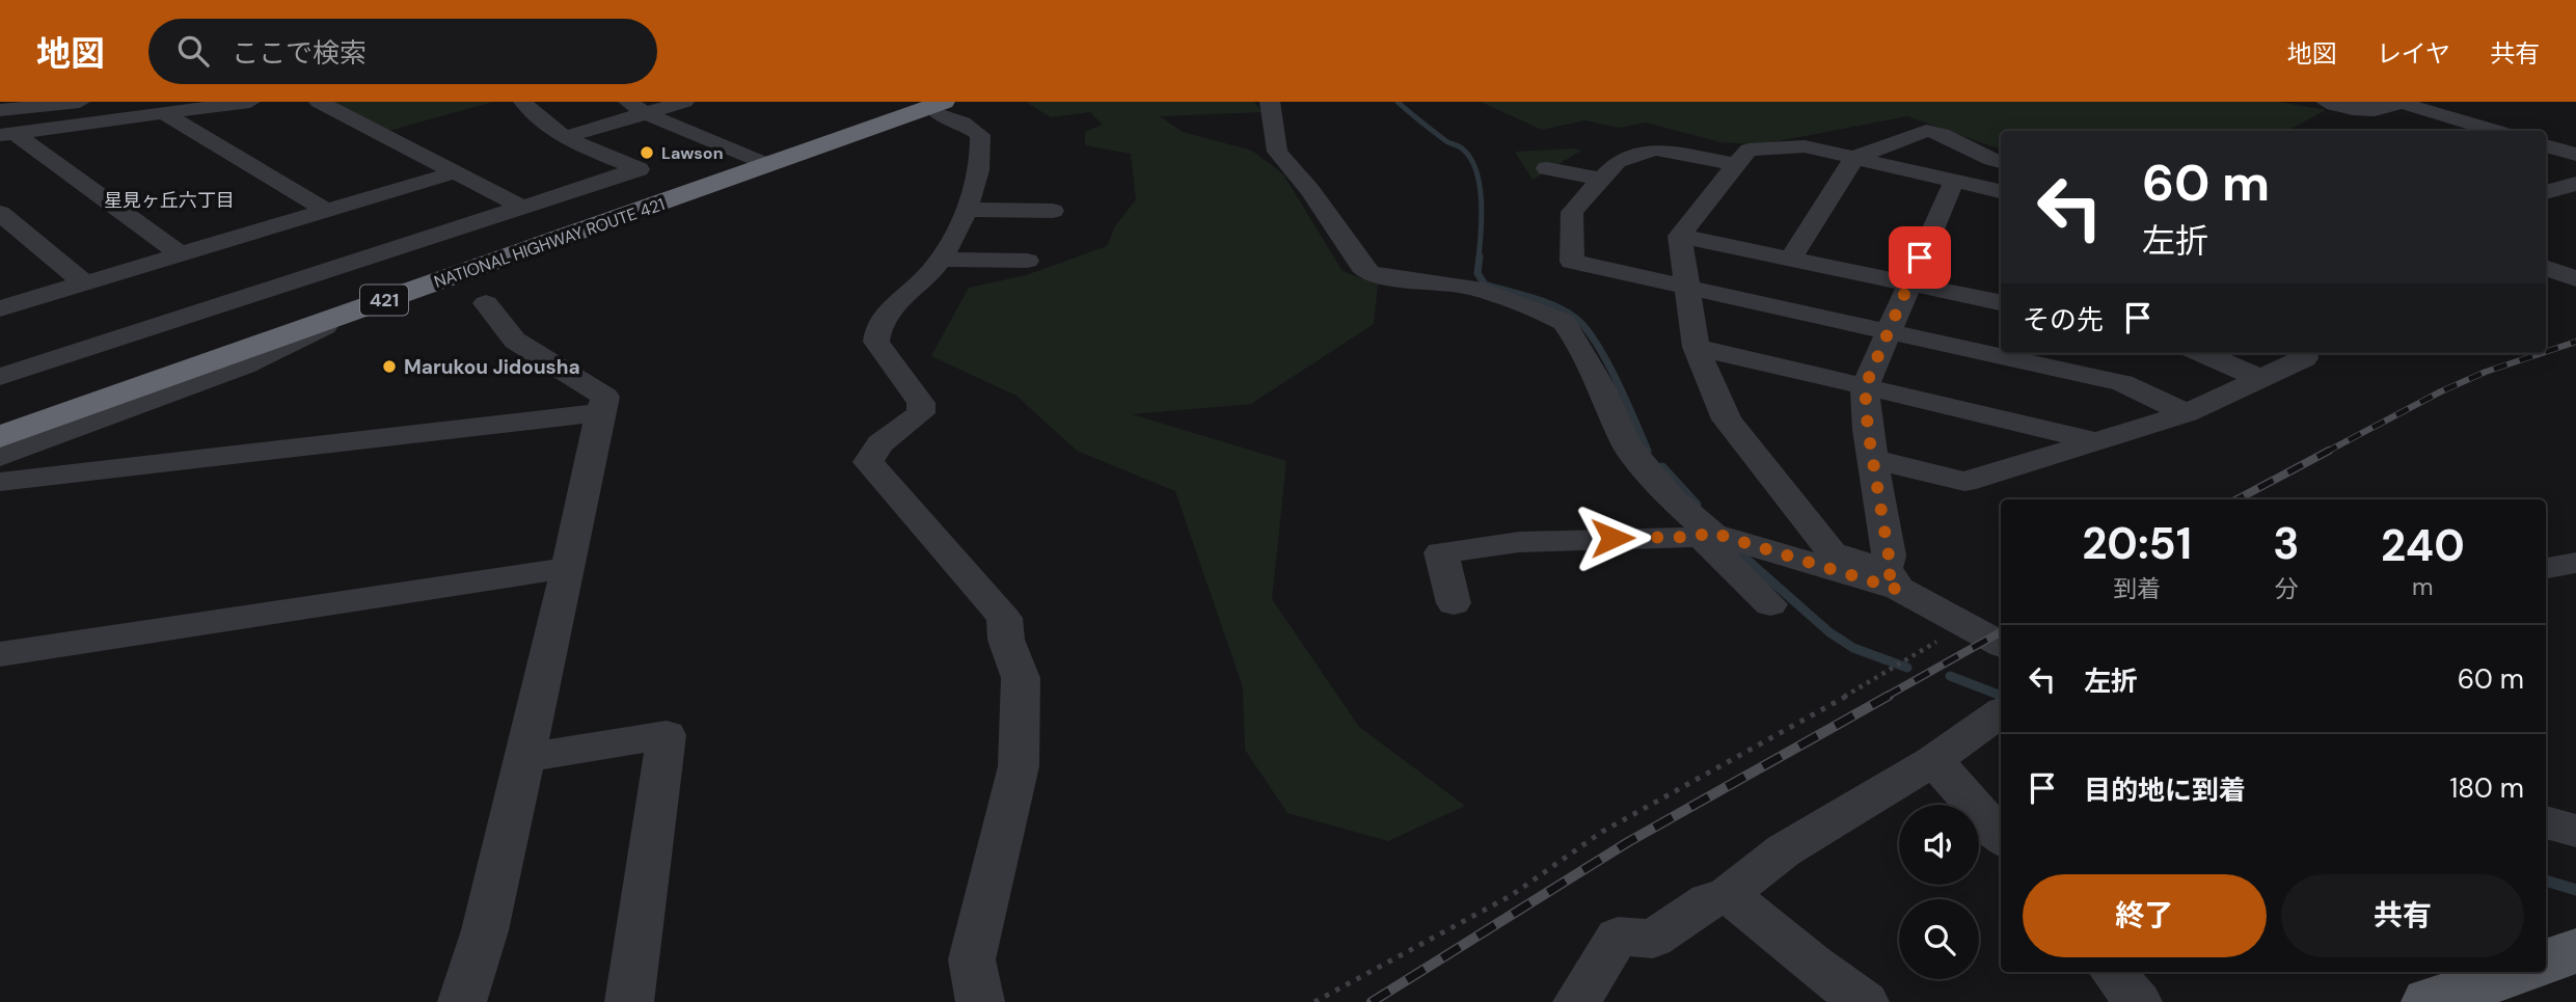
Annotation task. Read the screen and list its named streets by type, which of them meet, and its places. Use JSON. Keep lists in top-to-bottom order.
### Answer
{
  "streets": {
    "highway": ["NATIONAL HIGHWAY ROUTE 421", "421"]
  },
  "districts": ["星見ヶ丘六丁目"],
  "places": ["Lawson", "Marukou Jidousha"],
  "page": {
    "header": "地図",
    "search": "ここで検索",
    "nav": ["地図", "レイヤ", "共有"],
    "turn": ["60 m", "左折"],
    "then": "その先",
    "eta": [
      "20:51",
      "到着",
      "3",
      "分",
      "240",
      "m"
    ],
    "list": [
      {
        "name": "左折",
        "value": "60 m"
      },
      {
        "name": "目的地に到着",
        "value": "180 m"
      }
    ],
    "buttons": ["終了", "共有"]
  }
}
